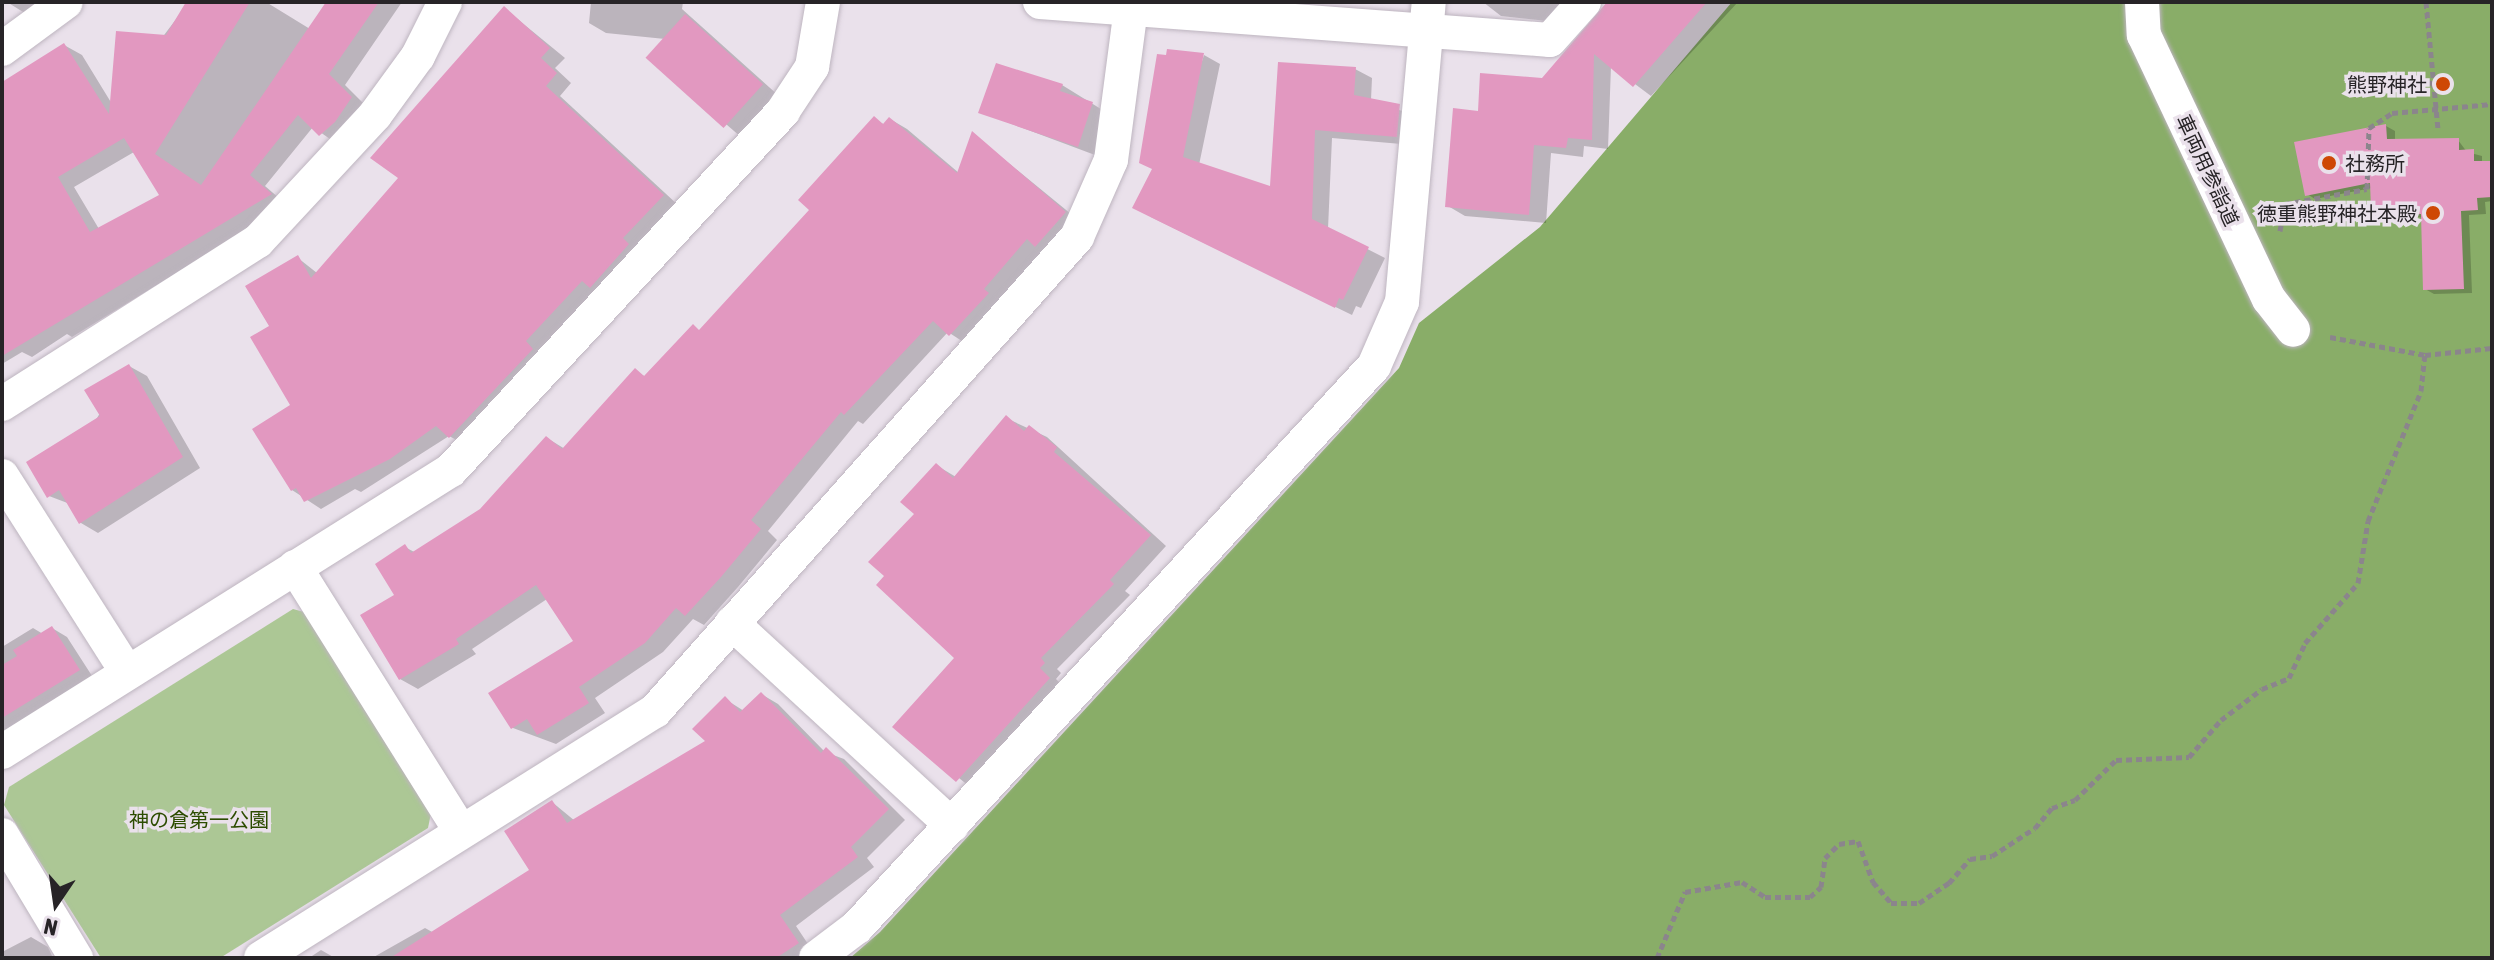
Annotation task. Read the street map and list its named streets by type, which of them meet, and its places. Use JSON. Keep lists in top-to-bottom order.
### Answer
{
  "streets": {
    "street": ["車両用参詣道"]
  },
  "parks": ["神の倉第一公園"],
  "places": ["熊野神社", "社務所", "徳重熊野神社本殿"],
  "north": "bottom"
}
